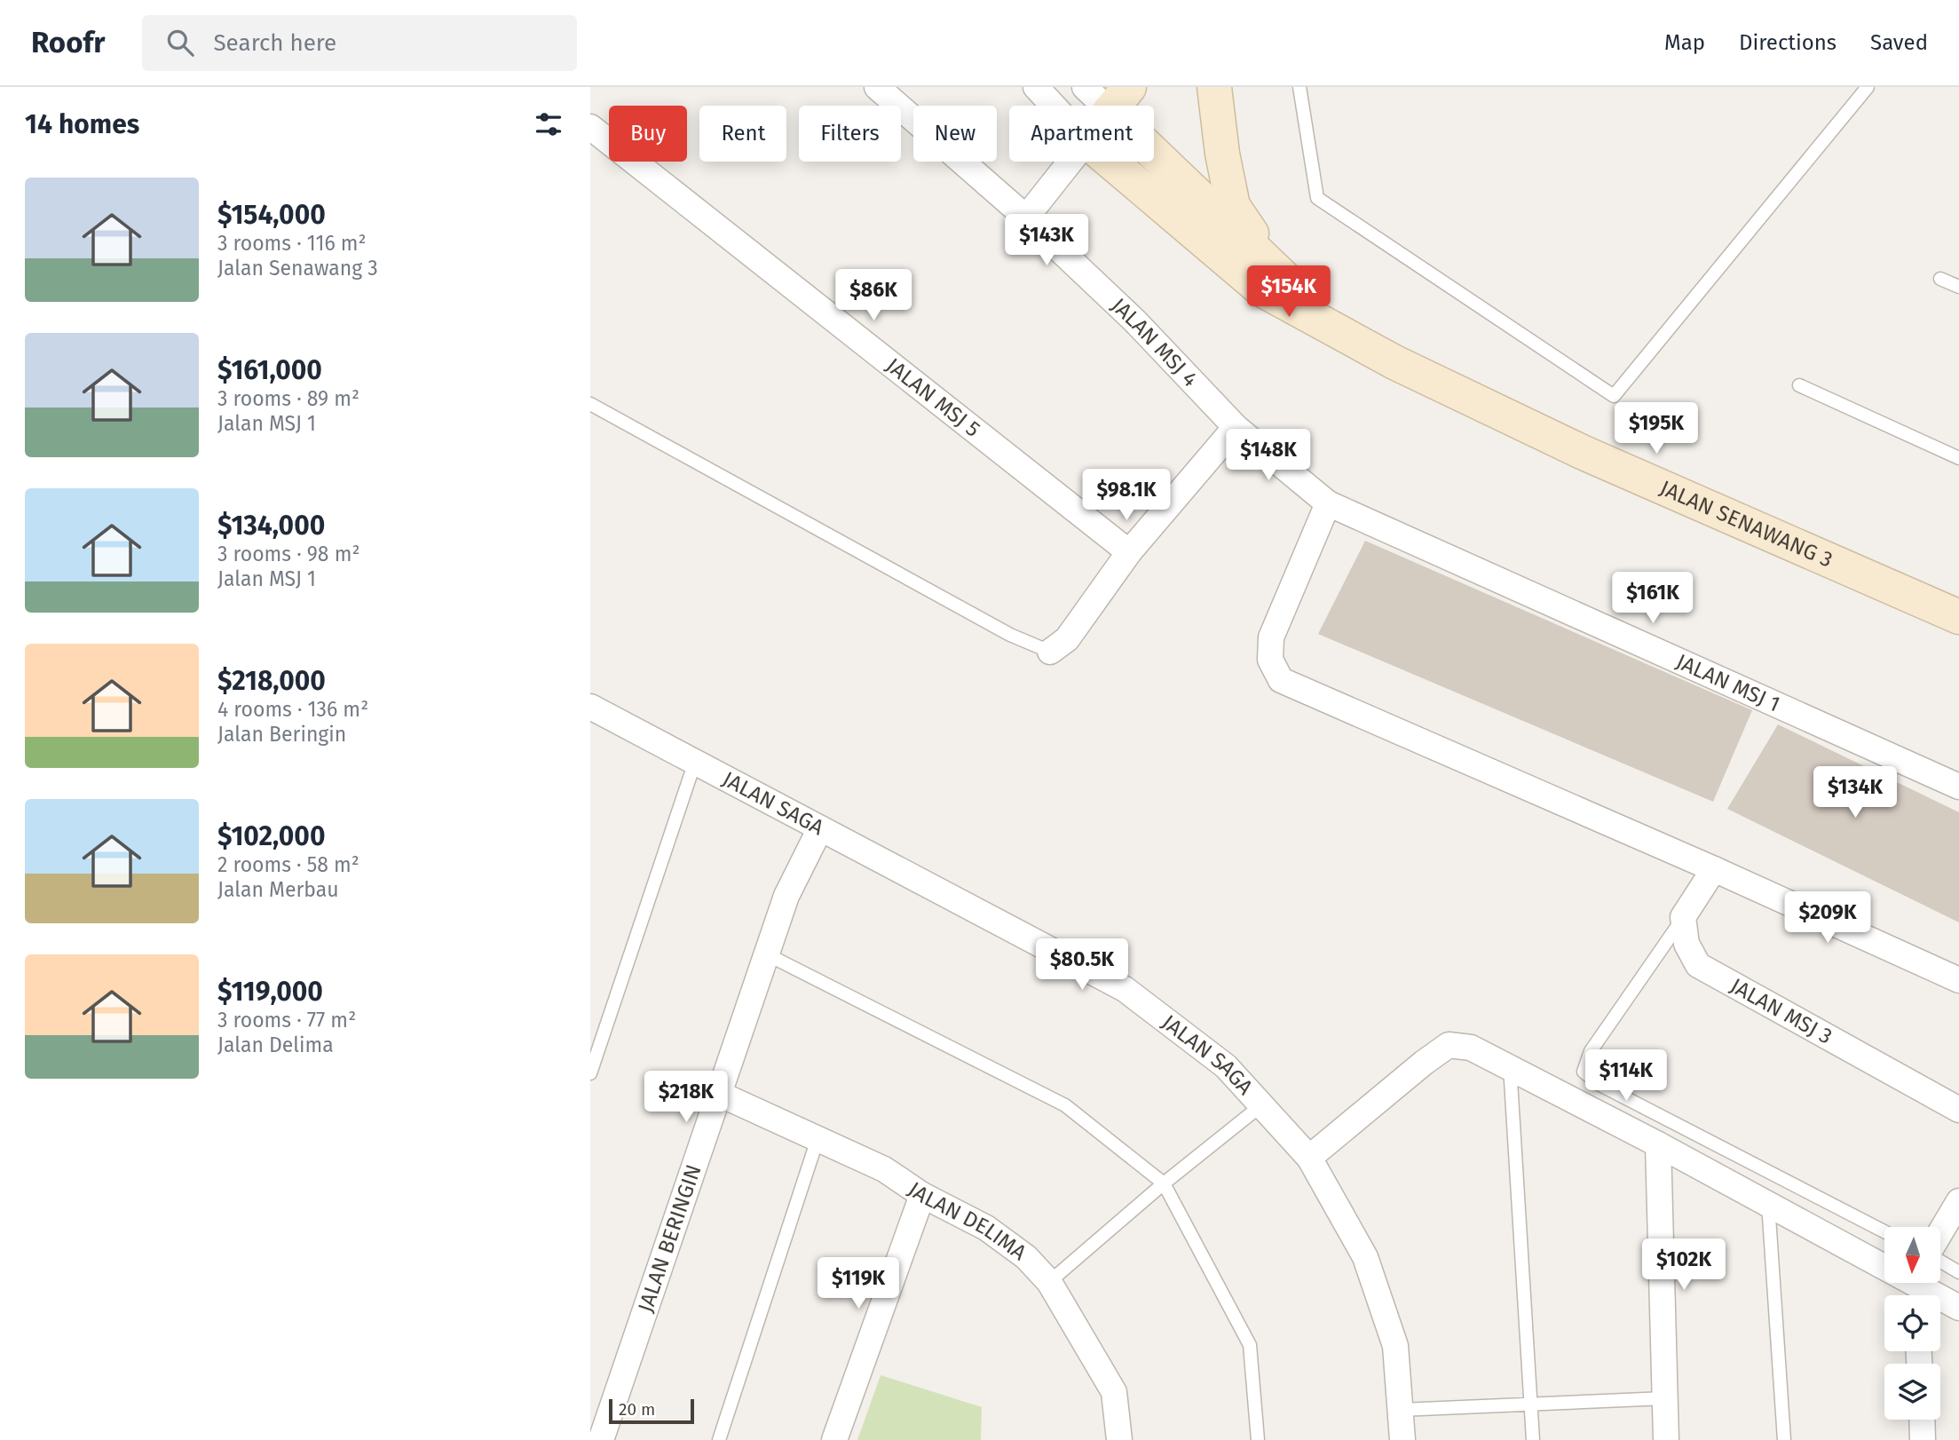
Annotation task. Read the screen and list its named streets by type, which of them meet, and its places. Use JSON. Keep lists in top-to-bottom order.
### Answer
{
  "streets": {
    "street": [
      "JALAN MSJ 4",
      "JALAN MSJ 5",
      "JALAN SENAWANG 3",
      "JALAN MSJ 1",
      "JALAN SAGA",
      "JALAN MSJ 3",
      "JALAN DELIMA",
      "JALAN BERINGIN"
    ]
  },
  "crossings": [
    ["JALAN MSJ 4", "JALAN MSJ 1"],
    ["JALAN SAGA", "JALAN BERINGIN"],
    ["JALAN DELIMA", "JALAN BERINGIN"]
  ],
  "scale_bar": "20 m",
  "north": "bottom",
  "page": {
    "header": "Roofr",
    "search": "Search here",
    "nav": ["Map", "Directions", "Saved"],
    "heading": "14 homes",
    "chip": [
      "Buy",
      "Rent",
      "Filters",
      "New",
      "Apartment"
    ],
    "list": [
      {
        "name": "$154,000",
        "note": "3 rooms · 116 m² · Jalan Senawang 3"
      },
      {
        "name": "$161,000",
        "note": "3 rooms · 89 m² · Jalan MSJ 1"
      },
      {
        "name": "$134,000",
        "note": "3 rooms · 98 m² · Jalan MSJ 1"
      },
      {
        "name": "$218,000",
        "note": "4 rooms · 136 m² · Jalan Beringin"
      },
      {
        "name": "$102,000",
        "note": "2 rooms · 58 m² · Jalan Merbau"
      },
      {
        "name": "$119,000",
        "note": "3 rooms · 77 m² · Jalan Delima"
      }
    ],
    "price": [
      "$143K",
      "$154K",
      "$86K",
      "$195K",
      "$148K",
      "$98.1K",
      "$161K",
      "$134K",
      "$209K",
      "$80.5K",
      "$114K",
      "$218K",
      "$102K",
      "$119K"
    ],
    "scale": "20 m"
  }
}
